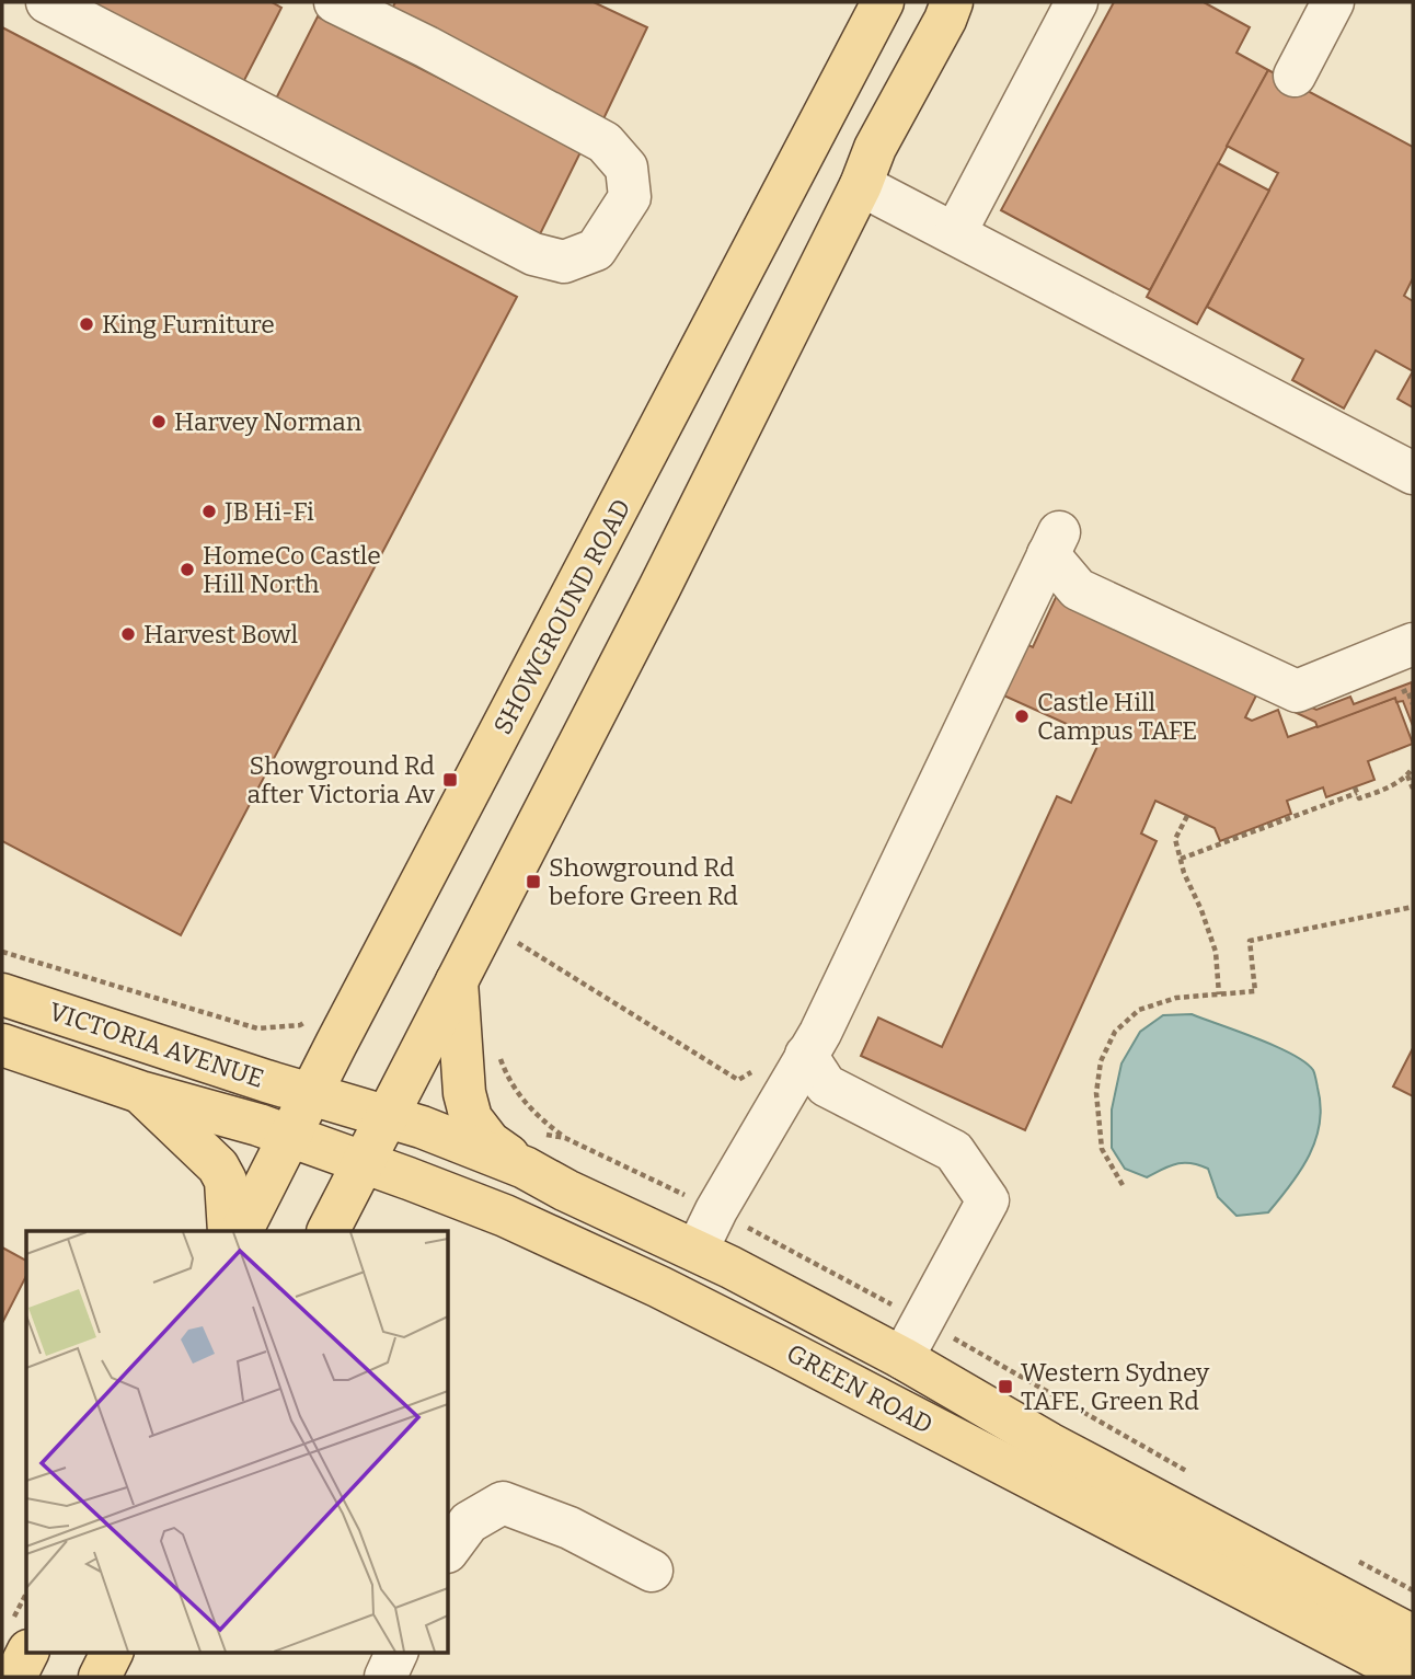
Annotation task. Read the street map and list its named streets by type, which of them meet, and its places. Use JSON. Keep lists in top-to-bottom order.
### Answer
{
  "streets": {
    "main road": ["SHOWGROUND ROAD", "VICTORIA AVENUE", "GREEN ROAD"]
  },
  "crossings": [
    ["SHOWGROUND ROAD", "VICTORIA AVENUE"],
    ["SHOWGROUND ROAD", "GREEN ROAD"],
    ["VICTORIA AVENUE", "GREEN ROAD"]
  ],
  "places": {
    "other": [
      "King Furniture",
      "Harvey Norman",
      "JB Hi-Fi",
      "HomeCo Castle Hill North",
      "Harvest Bowl",
      "Castle Hill Campus TAFE"
    ],
    "transit": ["Showground Rd after Victoria Av", "Showground Rd before Green Rd", "Western Sydney TAFE, Green Rd"]
  }
}
